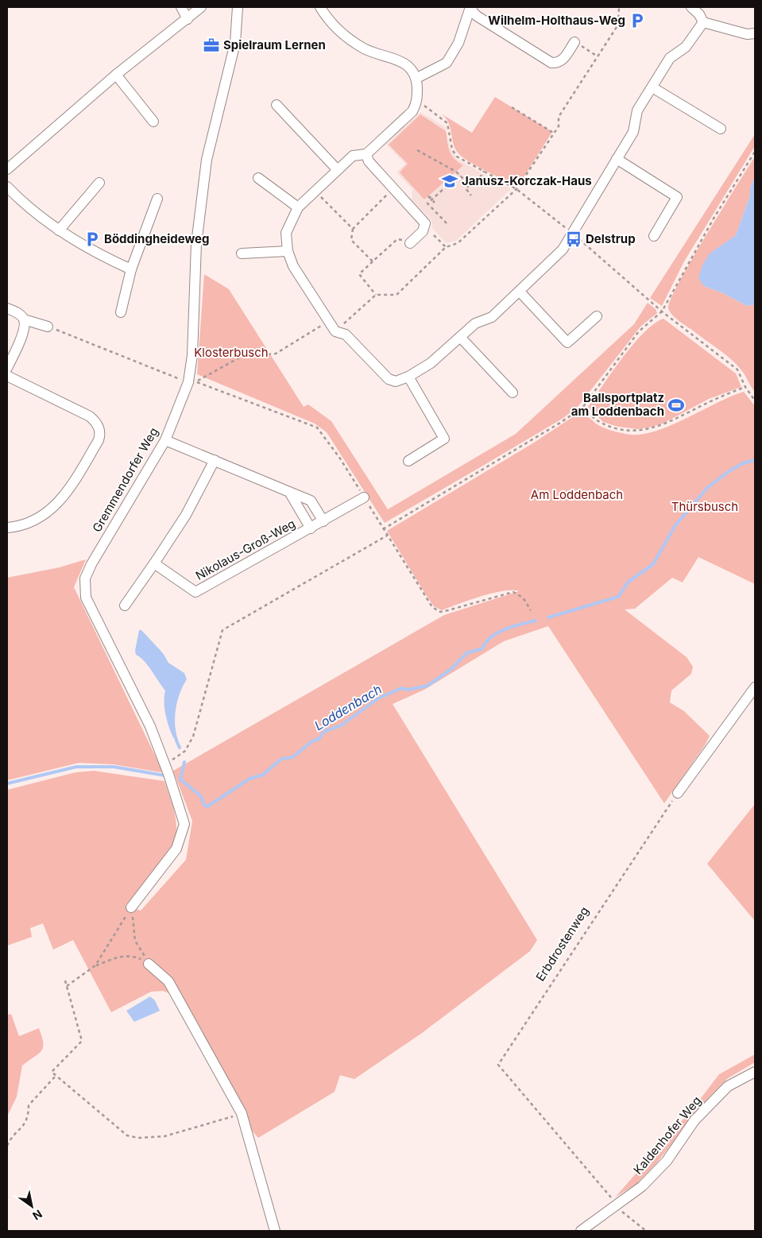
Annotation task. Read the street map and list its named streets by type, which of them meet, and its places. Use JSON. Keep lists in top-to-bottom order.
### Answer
{
  "streets": {
    "street": ["Gremmendorfer Weg", "Nikolaus-Groß-Weg", "Kaldenhofer Weg"],
    "path": ["Erbdrostenweg"]
  },
  "crossings": [
    ["Erbdrostenweg", "Kaldenhofer Weg"]
  ],
  "water": ["Loddenbach"],
  "parks": ["Klosterbusch", "Am Loddenbach", "Thürsbusch"],
  "places": {
    "parking": ["Wilhelm-Holthaus-Weg", "Böddingheideweg"],
    "office": ["Spielraum Lernen"],
    "school or university": ["Janusz-Korczak-Haus"],
    "bus stop": ["Delstrup"],
    "sports": ["Ballsportplatz am Loddenbach"]
  },
  "north": "bottom right"
}
